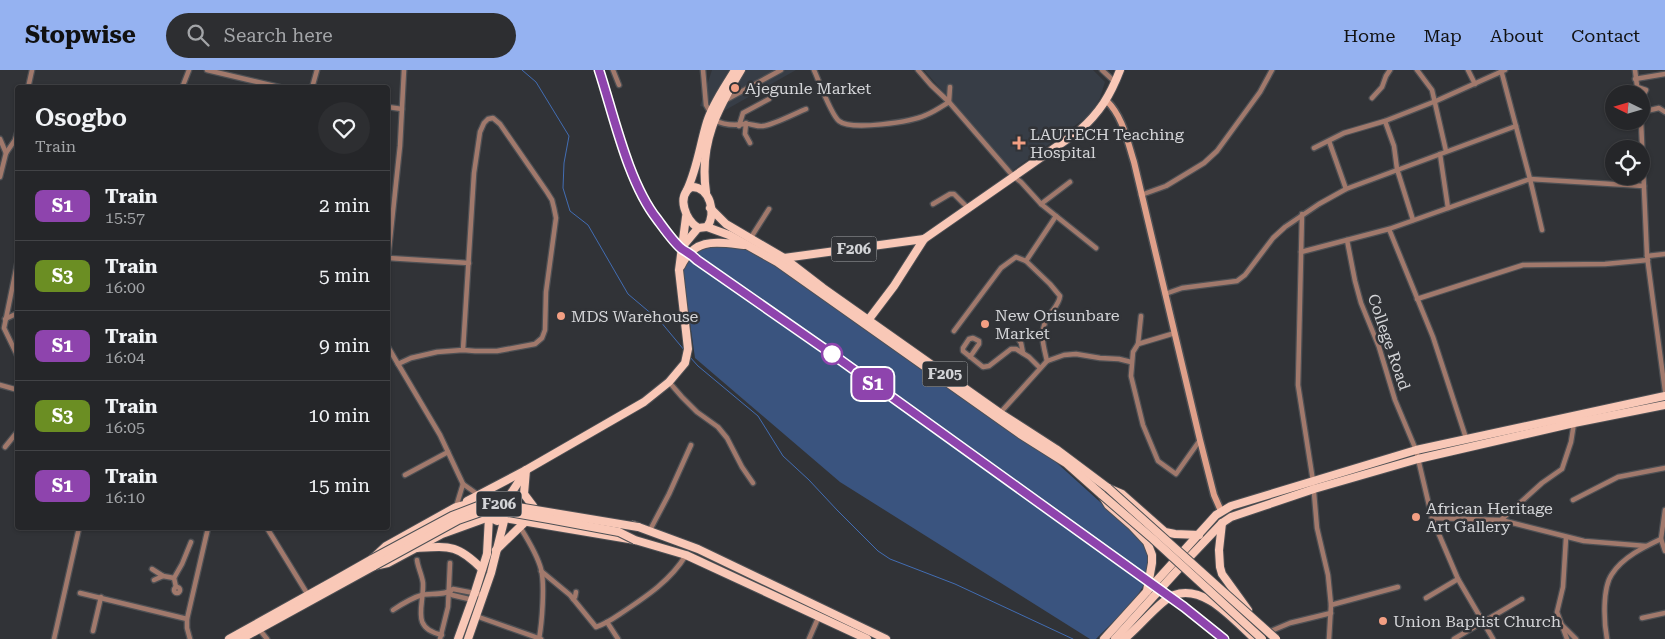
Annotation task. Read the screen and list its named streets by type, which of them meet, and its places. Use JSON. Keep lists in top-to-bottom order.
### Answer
{
  "streets": {
    "main road": ["F206", "F205"],
    "street": ["College Road"]
  },
  "crossings": [
    ["F206", "F205"]
  ],
  "places": {
    "other": [
      "Ajegunle Market",
      "MDS Warehouse",
      "New Orisunbare Market",
      "African Heritage Art Gallery",
      "Union Baptist Church"
    ],
    "health": ["LAUTECH Teaching Hospital"]
  },
  "north": "left",
  "page": {
    "header": "Stopwise",
    "search": "Search here",
    "nav": [
      "Home",
      "Map",
      "About",
      "Contact"
    ],
    "on_map": "S1",
    "heading": ["Osogbo", "Train"],
    "list": [
      {
        "mark": "S1",
        "name": "Train",
        "note": "15:57",
        "value": "2 min"
      },
      {
        "mark": "S3",
        "name": "Train",
        "note": "16:00",
        "value": "5 min"
      },
      {
        "mark": "S1",
        "name": "Train",
        "note": "16:04",
        "value": "9 min"
      },
      {
        "mark": "S3",
        "name": "Train",
        "note": "16:05",
        "value": "10 min"
      },
      {
        "mark": "S1",
        "name": "Train",
        "note": "16:10",
        "value": "15 min"
      }
    ]
  }
}
